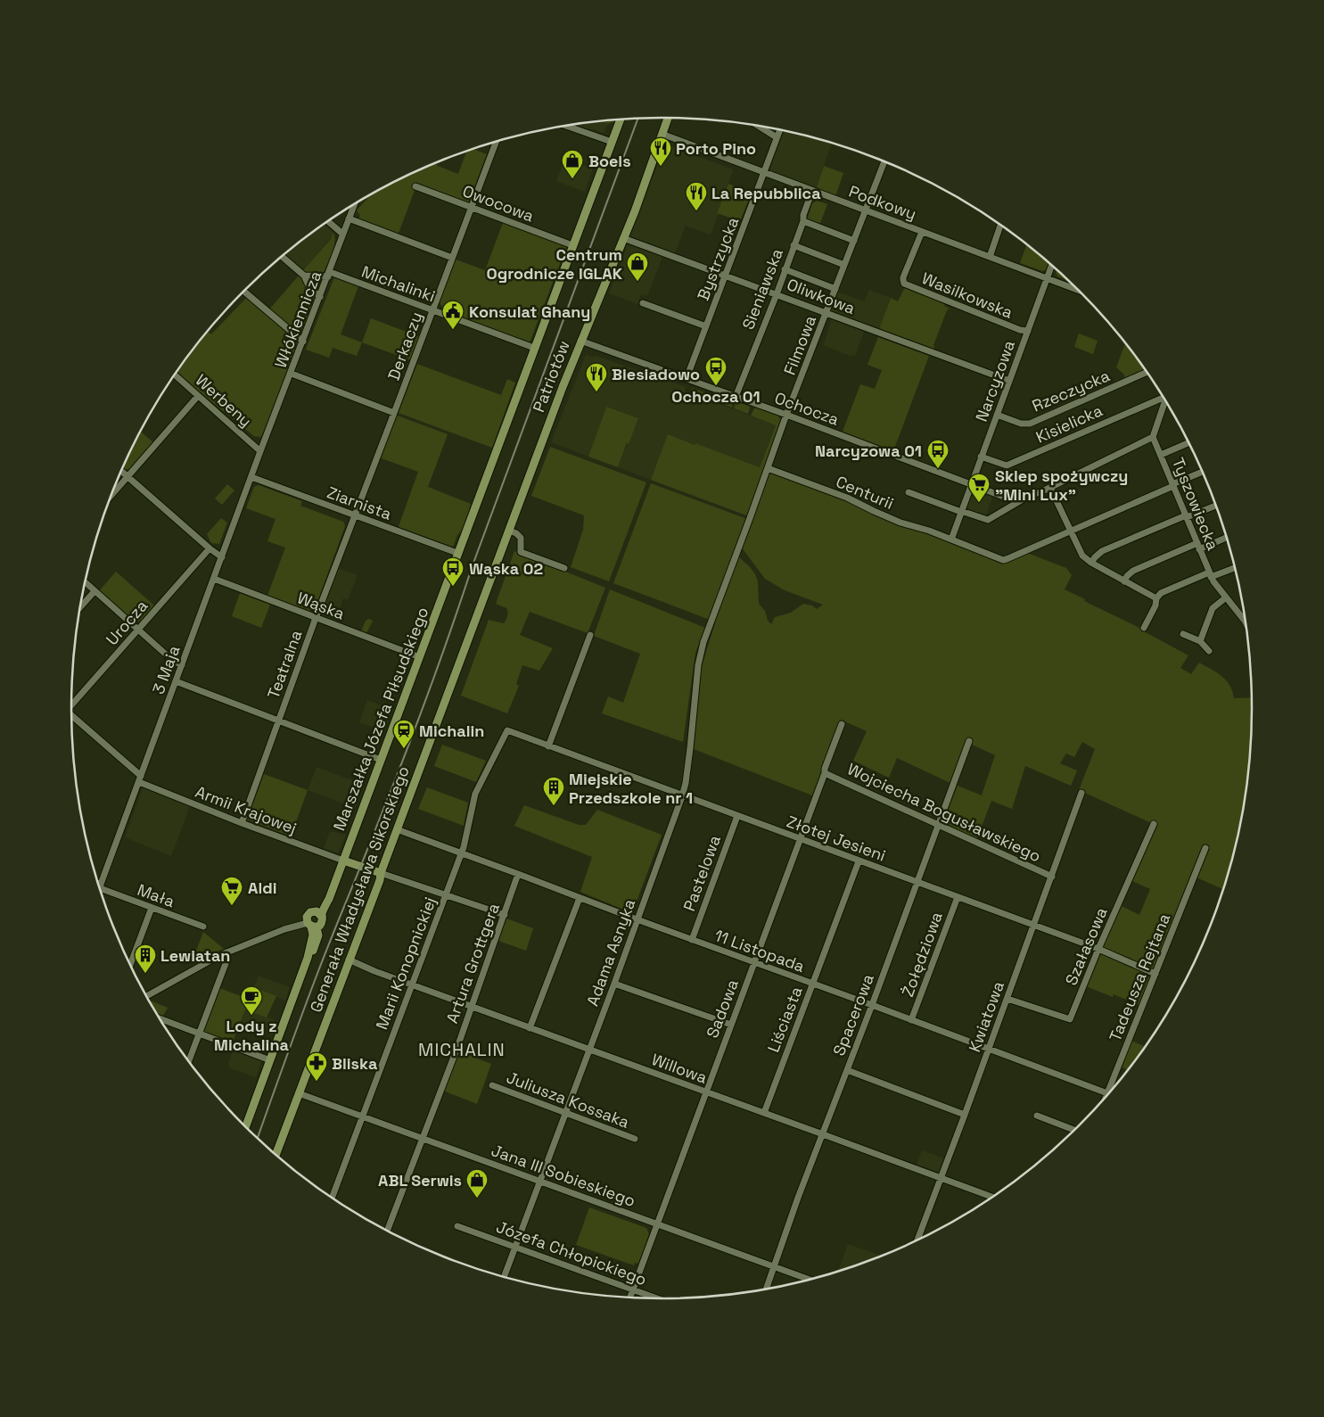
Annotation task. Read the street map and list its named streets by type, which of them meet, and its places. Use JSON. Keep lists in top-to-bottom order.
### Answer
{
  "streets": {
    "main road": ["Patriotów", "Marszałka Józefa Piłsudskiego", "Generała Władysława Sikorskiego"],
    "street": [
      "Podkowy",
      "Owocowa",
      "Bystrzycka",
      "Michalinki",
      "Sieniawska",
      "Wasilkowska",
      "Oliwkowa",
      "Włókiennicza",
      "Filmowa",
      "Derkaczy",
      "Narcyzowa",
      "Rzeczycka",
      "Werbeny",
      "Ochocza",
      "Kisielicka",
      "Centurii",
      "Ziarnista",
      "Tyszowiecka",
      "Wąska",
      "Urocza",
      "Teatralna",
      "3 Maja",
      "Armii Krajowej",
      "Wojciecha Bogusławskiego",
      "Złotej Jesieni",
      "Pastelowa",
      "Mała",
      "Szałasowa",
      "11 Listopada",
      "Adama Asnyka",
      "Żołędziowa",
      "Marii Konopnickiej",
      "Artura Grottgera",
      "Tadeusza Rejtana",
      "Sadowa",
      "Spacerowa",
      "Kwiatowa",
      "Liściasta",
      "Willowa",
      "Juliusza Kossaka",
      "Jana III Sobieskiego",
      "Józefa Chłopickiego"
    ]
  },
  "crossings": [
    ["Podkowy", "Bystrzycka"],
    ["Podkowy", "Sieniawska"],
    ["Podkowy", "Wasilkowska"],
    ["Podkowy", "Filmowa"],
    ["Podkowy", "Patriotów"],
    ["Podkowy", "Narcyzowa"],
    ["Owocowa", "Derkaczy"],
    ["Owocowa", "Patriotów"],
    ["Bystrzycka", "Oliwkowa"],
    ["Bystrzycka", "Ochocza"],
    ["Michalinki", "Włókiennicza"],
    ["Michalinki", "Derkaczy"],
    ["Michalinki", "Patriotów"],
    ["Sieniawska", "Oliwkowa"],
    ["Sieniawska", "Ochocza"],
    ["Wasilkowska", "Narcyzowa"],
    ["Oliwkowa", "Filmowa"],
    ["Oliwkowa", "Patriotów"],
    ["Oliwkowa", "Narcyzowa"],
    ["Włókiennicza", "Werbeny"],
    ["Włókiennicza", "3 Maja"],
    ["Filmowa", "Ochocza"],
    ["Filmowa", "Centurii"],
    ["Filmowa", "Adama Asnyka"],
    ["Derkaczy", "Ziarnista"],
    ["Derkaczy", "Teatralna"],
    ["Patriotów", "Ochocza"],
    ["Patriotów", "Ziarnista"],
    ["Patriotów", "Marszałka Józefa Piłsudskiego"],
    ["Patriotów", "Generała Władysława Sikorskiego"],
    ["Narcyzowa", "Rzeczycka"],
    ["Narcyzowa", "Ochocza"],
    ["Narcyzowa", "Kisielicka"],
    ["Narcyzowa", "Centurii"],
    ["Werbeny", "3 Maja"],
    ["Ochocza", "Tyszowiecka"],
    ["Centurii", "Tyszowiecka"],
    ["Ziarnista", "Teatralna"],
    ["Ziarnista", "3 Maja"],
    ["Ziarnista", "Marszałka Józefa Piłsudskiego"],
    ["Wąska", "Teatralna"],
    ["Wąska", "3 Maja"],
    ["Wąska", "Marszałka Józefa Piłsudskiego"],
    ["Teatralna", "Armii Krajowej"],
    ["3 Maja", "Armii Krajowej"],
    ["3 Maja", "Mała"],
    ["Marszałka Józefa Piłsudskiego", "Armii Krajowej"],
    ["Wojciecha Bogusławskiego", "Sadowa"],
    ["Wojciecha Bogusławskiego", "Spacerowa"],
    ["Wojciecha Bogusławskiego", "Kwiatowa"],
    ["Złotej Jesieni", "Pastelowa"],
    ["Złotej Jesieni", "Szałasowa"],
    ["Złotej Jesieni", "Adama Asnyka"],
    ["Złotej Jesieni", "Żołędziowa"],
    ["Złotej Jesieni", "Marii Konopnickiej"],
    ["Złotej Jesieni", "Tadeusza Rejtana"],
    ["Złotej Jesieni", "Sadowa"],
    ["Złotej Jesieni", "Spacerowa"],
    ["Złotej Jesieni", "Kwiatowa"],
    ["Złotej Jesieni", "Liściasta"],
    ["Pastelowa", "11 Listopada"],
    ["Generała Władysława Sikorskiego", "11 Listopada"],
    ["Generała Władysława Sikorskiego", "Willowa"],
    ["Generała Władysława Sikorskiego", "Jana III Sobieskiego"],
    ["Szałasowa", "Kwiatowa"],
    ["11 Listopada", "Adama Asnyka"],
    ["11 Listopada", "Żołędziowa"],
    ["11 Listopada", "Marii Konopnickiej"],
    ["11 Listopada", "Artura Grottgera"],
    ["11 Listopada", "Tadeusza Rejtana"],
    ["11 Listopada", "Sadowa"],
    ["11 Listopada", "Spacerowa"],
    ["11 Listopada", "Kwiatowa"],
    ["11 Listopada", "Liściasta"],
    ["Adama Asnyka", "Willowa"],
    ["Adama Asnyka", "Juliusza Kossaka"],
    ["Adama Asnyka", "Jana III Sobieskiego"],
    ["Adama Asnyka", "Józefa Chłopickiego"],
    ["Marii Konopnickiej", "Willowa"],
    ["Marii Konopnickiej", "Jana III Sobieskiego"],
    ["Artura Grottgera", "Willowa"],
    ["Artura Grottgera", "Jana III Sobieskiego"],
    ["Sadowa", "Willowa"],
    ["Sadowa", "Jana III Sobieskiego"],
    ["Sadowa", "Józefa Chłopickiego"],
    ["Spacerowa", "Willowa"],
    ["Spacerowa", "Jana III Sobieskiego"],
    ["Kwiatowa", "Willowa"],
    ["Liściasta", "Willowa"]
  ],
  "districts": ["MICHALIN"],
  "places": {
    "restaurant": ["Porto Pino", "La Repubblica", "Biesiadowo"],
    "shop": ["Boels", "Centrum Ogrodnicze IGLAK", "ABL Serwis"],
    "public building": ["Konsulat Ghany"],
    "bus stop": ["Ochocza 01", "Narcyzowa 01", "Wąska 02"],
    "supermarket": ["Sklep spożywczy \"Mini Lux\"", "Aldi"],
    "station": ["Michalin"],
    "building": ["Miejskie Przedszkole nr 1", "Lewiatan"],
    "cafe": ["Lody z Michalina"],
    "pharmacy": ["Bliska"]
  }
}
